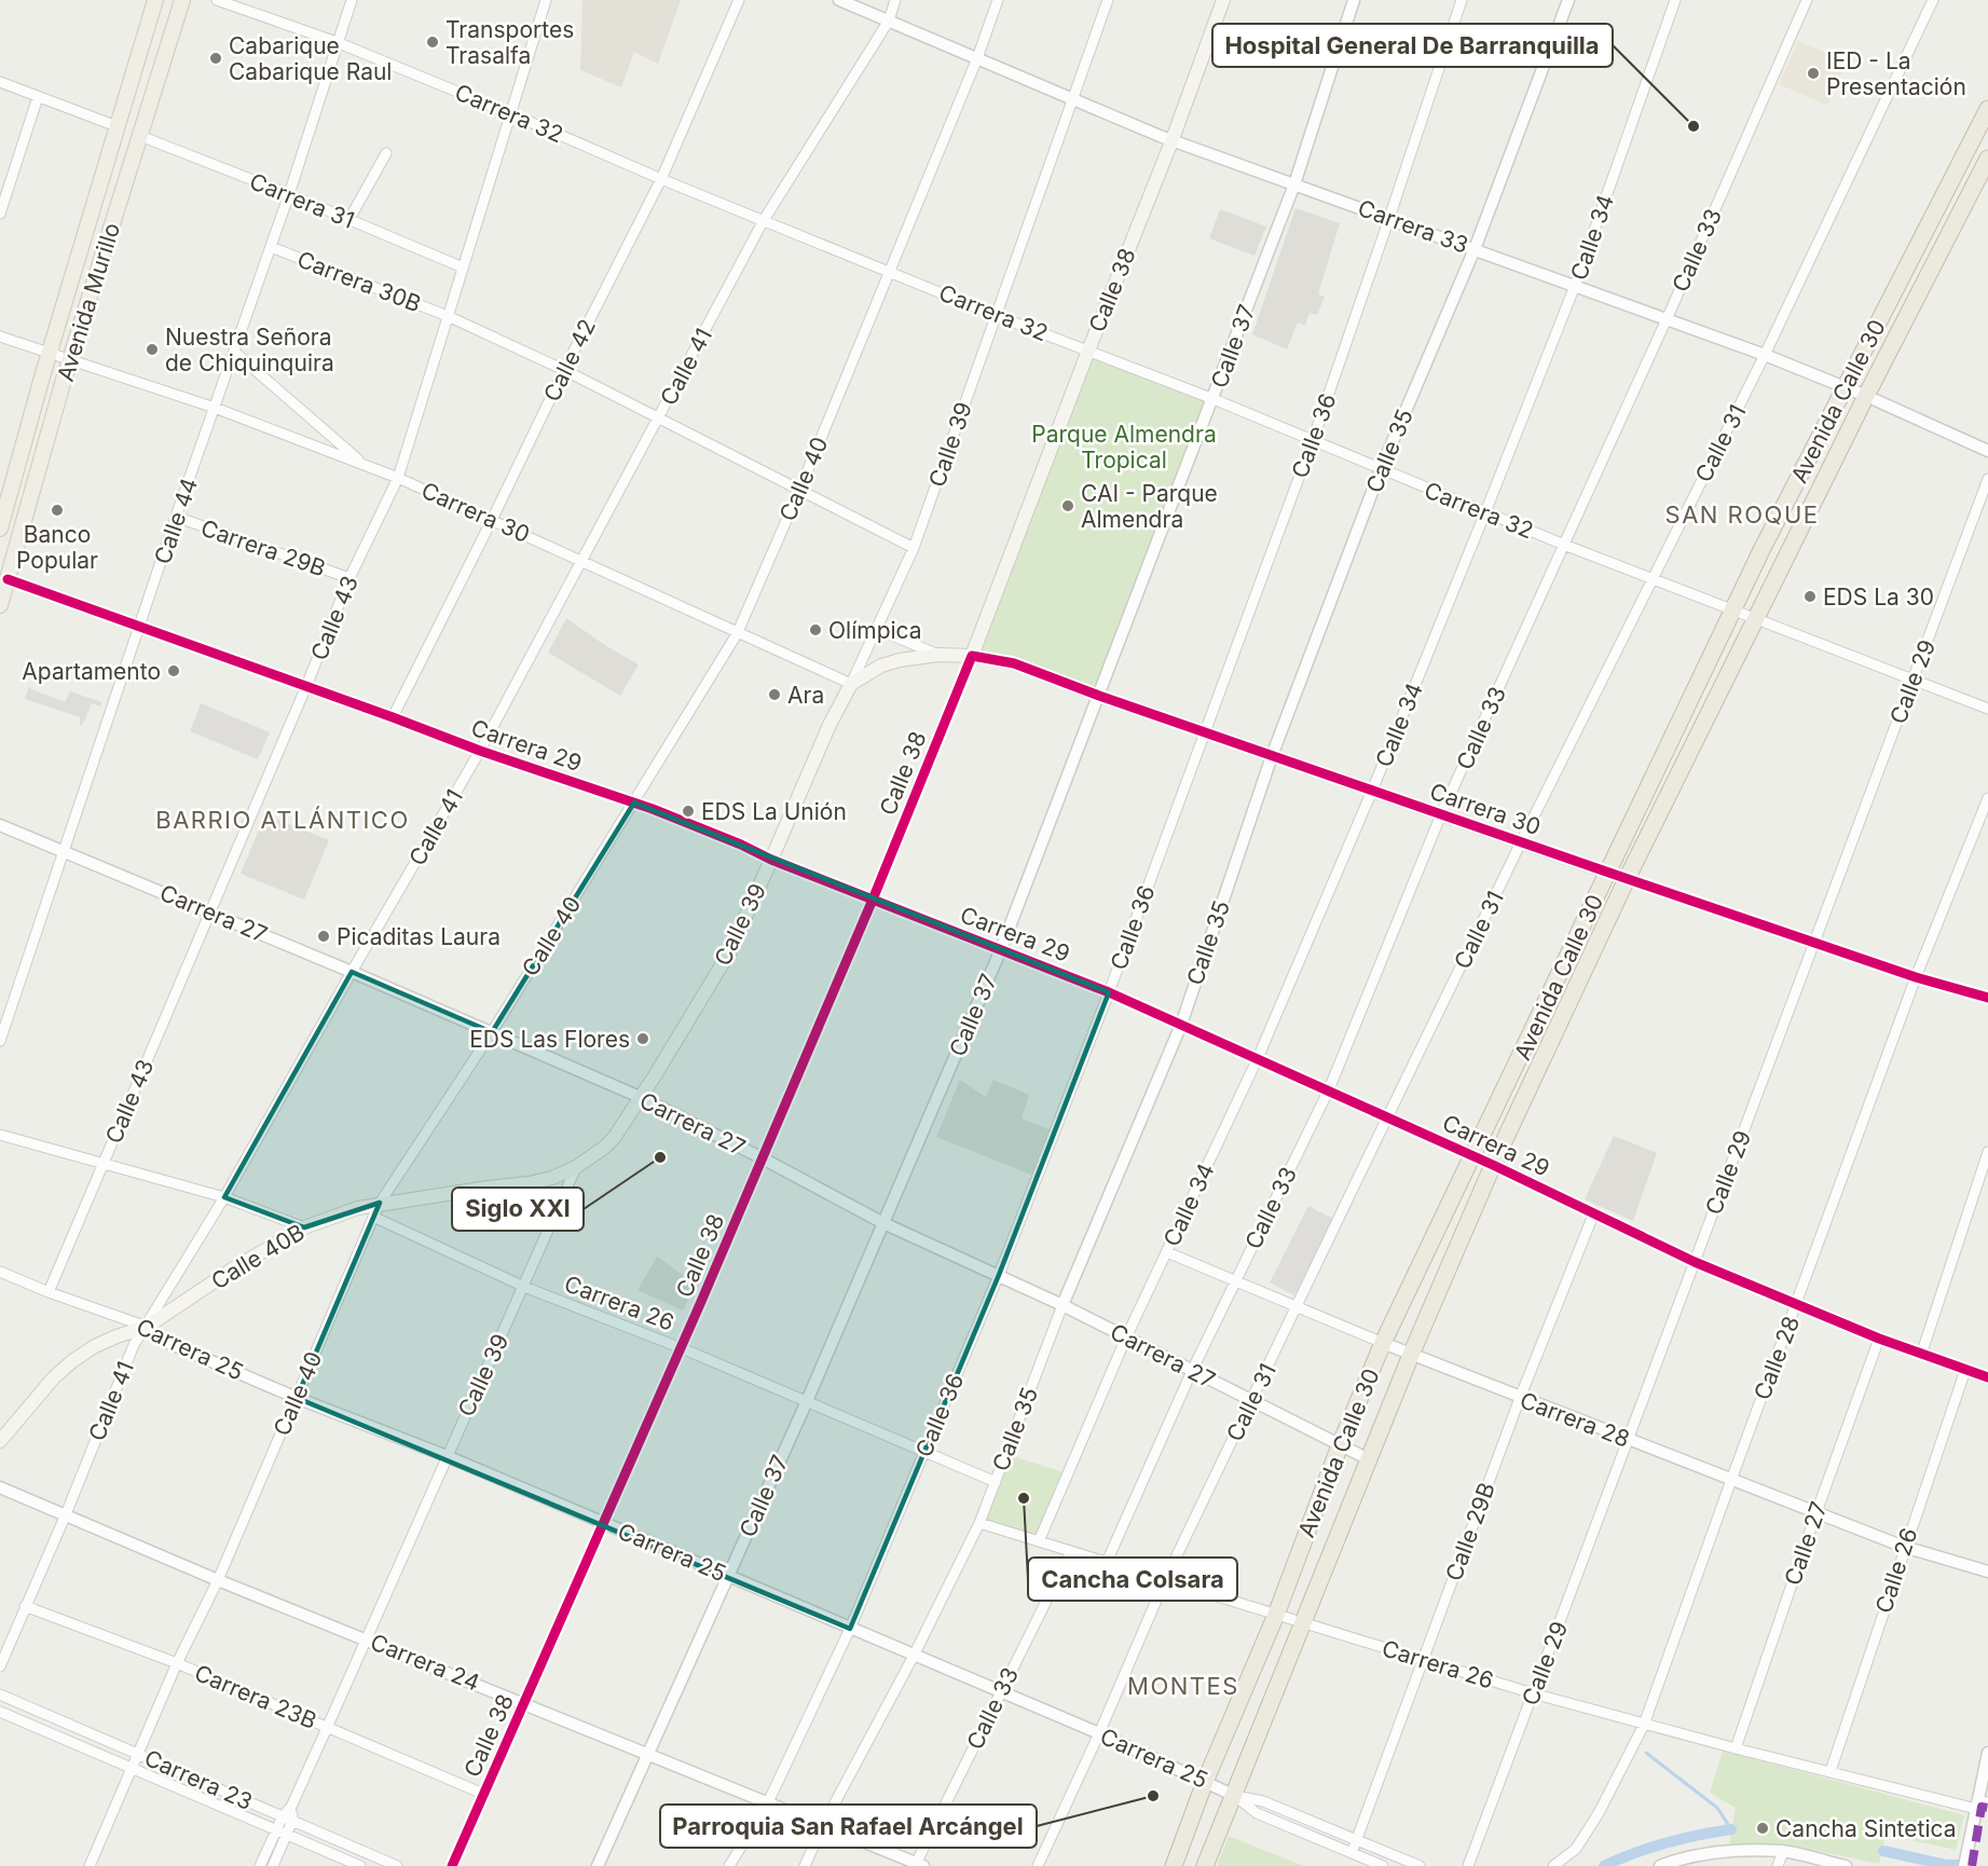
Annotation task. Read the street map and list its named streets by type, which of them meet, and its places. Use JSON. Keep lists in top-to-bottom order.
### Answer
{
  "streets": {
    "highway": ["Avenida Calle 30"],
    "main road": [
      "Calle 38",
      "Avenida Murillo",
      "Calle 39",
      "Carrera 30",
      "Calle 40B"
    ],
    "street": [
      "Carrera 32",
      "Carrera 31",
      "Carrera 33",
      "Calle 34",
      "Calle 33",
      "Carrera 30B",
      "Calle 37",
      "Calle 42",
      "Calle 41",
      "Calle 36",
      "Calle 31",
      "Calle 35",
      "Calle 40",
      "Calle 44",
      "Carrera 29B",
      "Calle 43",
      "Calle 29",
      "Carrera 29",
      "Carrera 27",
      "Carrera 26",
      "Carrera 25",
      "Calle 28",
      "Carrera 28",
      "Calle 29B",
      "Calle 27",
      "Calle 26",
      "Carrera 24",
      "Carrera 23B",
      "Carrera 23"
    ]
  },
  "crossings": [
    ["Carrera 32", "Calle 34"],
    ["Carrera 32", "Calle 33"],
    ["Carrera 32", "Calle 38"],
    ["Carrera 32", "Calle 37"],
    ["Carrera 32", "Calle 42"],
    ["Carrera 32", "Calle 41"],
    ["Carrera 32", "Avenida Calle 30"],
    ["Carrera 32", "Calle 36"],
    ["Carrera 32", "Calle 31"],
    ["Carrera 32", "Calle 39"],
    ["Carrera 32", "Calle 35"],
    ["Carrera 32", "Calle 40"],
    ["Carrera 32", "Calle 44"],
    ["Carrera 32", "Calle 43"],
    ["Carrera 32", "Calle 29"],
    ["Carrera 31", "Avenida Murillo"],
    ["Carrera 31", "Calle 44"],
    ["Carrera 31", "Calle 43"],
    ["Carrera 33", "Calle 34"],
    ["Carrera 33", "Calle 33"],
    ["Carrera 33", "Calle 38"],
    ["Carrera 33", "Calle 37"],
    ["Carrera 33", "Calle 41"],
    ["Carrera 33", "Avenida Calle 30"],
    ["Carrera 33", "Calle 36"],
    ["Carrera 33", "Calle 31"],
    ["Carrera 33", "Calle 39"],
    ["Carrera 33", "Calle 35"],
    ["Carrera 33", "Calle 40"],
    ["Calle 34", "Carrera 30"],
    ["Calle 34", "Carrera 29"],
    ["Calle 34", "Carrera 27"],
    ["Calle 34", "Carrera 26"],
    ["Calle 34", "Carrera 28"],
    ["Calle 33", "Carrera 30"],
    ["Calle 33", "Carrera 29"],
    ["Calle 33", "Carrera 27"],
    ["Calle 33", "Carrera 26"],
    ["Calle 33", "Carrera 25"],
    ["Calle 33", "Carrera 28"],
    ["Calle 33", "Carrera 24"],
    ["Carrera 30B", "Calle 44"],
    ["Carrera 30B", "Calle 43"],
    ["Calle 38", "Carrera 30"],
    ["Calle 38", "Carrera 29"],
    ["Calle 38", "Carrera 27"],
    ["Calle 38", "Carrera 26"],
    ["Calle 38", "Carrera 25"],
    ["Calle 38", "Carrera 24"],
    ["Calle 38", "Carrera 23B"],
    ["Avenida Murillo", "Carrera 30"],
    ["Avenida Murillo", "Carrera 29"],
    ["Calle 37", "Carrera 30"],
    ["Calle 37", "Carrera 29"],
    ["Calle 37", "Carrera 27"],
    ["Calle 37", "Carrera 26"],
    ["Calle 37", "Carrera 25"],
    ["Calle 37", "Carrera 24"],
    ["Calle 42", "Carrera 30"],
    ["Calle 42", "Carrera 29"],
    ["Calle 41", "Carrera 30"],
    ["Calle 41", "Carrera 29"],
    ["Calle 41", "Carrera 27"],
    ["Calle 41", "Calle 40B"],
    ["Calle 41", "Carrera 25"],
    ["Calle 41", "Carrera 24"],
    ["Calle 41", "Carrera 23B"],
    ["Avenida Calle 30", "Carrera 30"],
    ["Avenida Calle 30", "Carrera 29"],
    ["Avenida Calle 30", "Carrera 27"],
    ["Avenida Calle 30", "Carrera 26"],
    ["Avenida Calle 30", "Carrera 25"],
    ["Avenida Calle 30", "Carrera 28"],
    ["Calle 36", "Carrera 30"],
    ["Calle 36", "Carrera 29"],
    ["Calle 36", "Carrera 27"],
    ["Calle 36", "Carrera 26"],
    ["Calle 36", "Carrera 25"],
    ["Calle 36", "Carrera 24"],
    ["Calle 31", "Carrera 30"],
    ["Calle 31", "Carrera 29"],
    ["Calle 31", "Carrera 27"],
    ["Calle 31", "Carrera 26"],
    ["Calle 31", "Carrera 25"],
    ["Calle 31", "Carrera 28"],
    ["Calle 39", "Carrera 30"],
    ["Calle 39", "Carrera 29"],
    ["Calle 39", "Carrera 27"],
    ["Calle 39", "Calle 40B"],
    ["Calle 39", "Carrera 26"],
    ["Calle 39", "Carrera 25"],
    ["Calle 39", "Carrera 24"],
    ["Calle 39", "Carrera 23B"],
    ["Calle 39", "Carrera 23"],
    ["Calle 35", "Carrera 30"],
    ["Calle 35", "Carrera 29"],
    ["Calle 35", "Carrera 27"],
    ["Calle 35", "Carrera 26"],
    ["Calle 35", "Carrera 25"],
    ["Calle 35", "Carrera 24"],
    ["Calle 40", "Carrera 30"],
    ["Calle 40", "Carrera 29"],
    ["Calle 40", "Carrera 27"],
    ["Calle 40", "Calle 40B"],
    ["Calle 40", "Carrera 26"],
    ["Calle 40", "Carrera 25"],
    ["Calle 40", "Carrera 24"],
    ["Calle 40", "Carrera 23B"],
    ["Calle 40", "Carrera 23"],
    ["Carrera 30", "Calle 44"],
    ["Carrera 30", "Calle 43"],
    ["Carrera 30", "Calle 29"],
    ["Carrera 30", "Calle 28"],
    ["Calle 44", "Carrera 29B"],
    ["Calle 44", "Carrera 29"],
    ["Calle 44", "Carrera 27"],
    ["Carrera 29B", "Calle 43"],
    ["Calle 43", "Carrera 29"],
    ["Calle 43", "Carrera 27"],
    ["Calle 43", "Carrera 25"],
    ["Calle 29", "Carrera 29"],
    ["Calle 29", "Carrera 26"],
    ["Calle 29", "Carrera 28"],
    ["Carrera 29", "Calle 28"],
    ["Carrera 29", "Calle 29B"],
    ["Carrera 29", "Calle 27"],
    ["Carrera 29", "Calle 26"],
    ["Calle 40B", "Carrera 26"],
    ["Calle 40B", "Carrera 25"],
    ["Carrera 26", "Calle 28"],
    ["Carrera 26", "Calle 29B"],
    ["Carrera 26", "Calle 27"],
    ["Carrera 26", "Calle 26"],
    ["Carrera 25", "Calle 29B"],
    ["Calle 28", "Carrera 28"],
    ["Carrera 28", "Calle 29B"],
    ["Carrera 28", "Calle 27"],
    ["Carrera 28", "Calle 26"]
  ],
  "districts": ["SAN ROQUE", "BARRIO ATLÁNTICO", "MONTES"],
  "parks": ["Parque Almendra Tropical"],
  "places": [
    "Transportes Trasalfa",
    "Cabarique Cabarique Raul",
    "IED - La Presentación",
    "Hospital General De Barranquilla",
    "Nuestra Señora de Chiquinquira",
    "CAI - Parque Almendra",
    "Banco Popular",
    "EDS La 30",
    "Olímpica",
    "Apartamento",
    "Ara",
    "EDS La Unión",
    "Picaditas Laura",
    "EDS Las Flores",
    "Siglo XXI",
    "Cancha Colsara",
    "Parroquia San Rafael Arcángel",
    "Cancha Sintetica"
  ]
}
